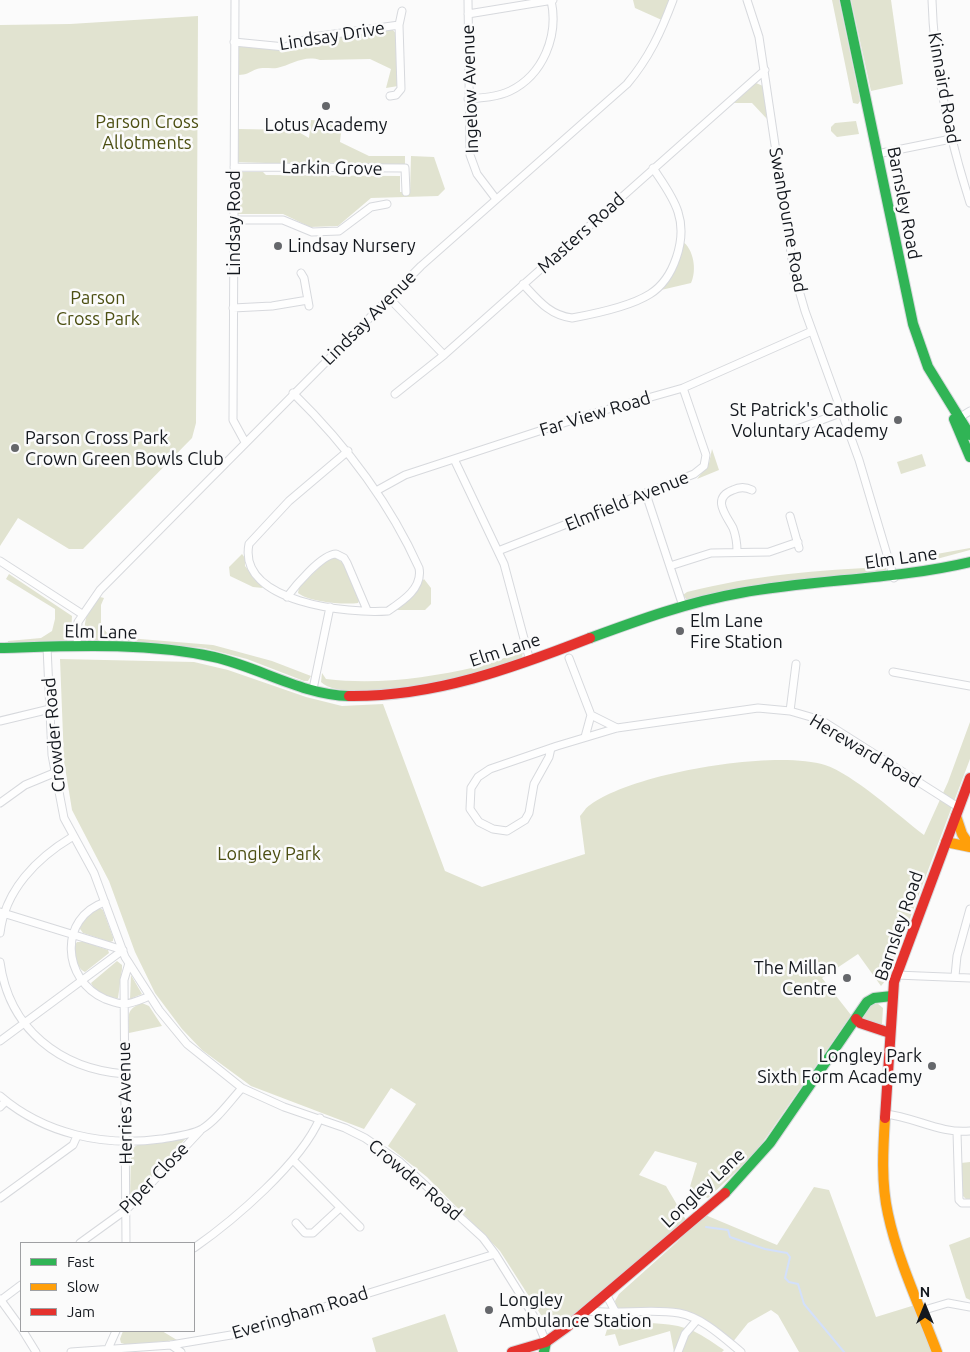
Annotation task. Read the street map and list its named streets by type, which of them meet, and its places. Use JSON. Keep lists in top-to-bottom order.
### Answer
{
  "streets": {
    "street": [
      "Lindsay Drive",
      "Kinnaird Road",
      "Ingelow Avenue",
      "Larkin Grove",
      "Barnsley Road",
      "Swanbourne Road",
      "Lindsay Road",
      "Masters Road",
      "Lindsay Avenue",
      "Far View Road",
      "Elmfield Avenue",
      "Elm Lane",
      "Crowder Road",
      "Hereward Road",
      "Herries Avenue",
      "Piper Close",
      "Longley Lane",
      "Everingham Road"
    ]
  },
  "crossings": [
    ["Lindsay Drive", "Lindsay Road"],
    ["Ingelow Avenue", "Lindsay Avenue"],
    ["Larkin Grove", "Lindsay Road"],
    ["Barnsley Road", "Hereward Road"],
    ["Barnsley Road", "Longley Lane"],
    ["Swanbourne Road", "Masters Road"],
    ["Swanbourne Road", "Far View Road"],
    ["Swanbourne Road", "Elm Lane"],
    ["Lindsay Road", "Lindsay Avenue"],
    ["Lindsay Avenue", "Elm Lane"],
    ["Far View Road", "Elmfield Avenue"],
    ["Elm Lane", "Crowder Road"],
    ["Crowder Road", "Herries Avenue"],
    ["Crowder Road", "Piper Close"],
    ["Crowder Road", "Longley Lane"],
    ["Crowder Road", "Everingham Road"],
    ["Herries Avenue", "Piper Close"]
  ],
  "parks": ["Parson Cross Allotments", "Parson Cross Park", "Longley Park"],
  "places": [
    "Lotus Academy",
    "Lindsay Nursery",
    "St Patrick's Catholic Voluntary Academy",
    "Parson Cross Park Crown Green Bowls Club",
    "Elm Lane Fire Station",
    "The Millan Centre",
    "Longley Park Sixth Form Academy",
    "Longley Ambulance Station"
  ],
  "legend": ["Fast", "Slow", "Jam"],
  "north": "top"
}
